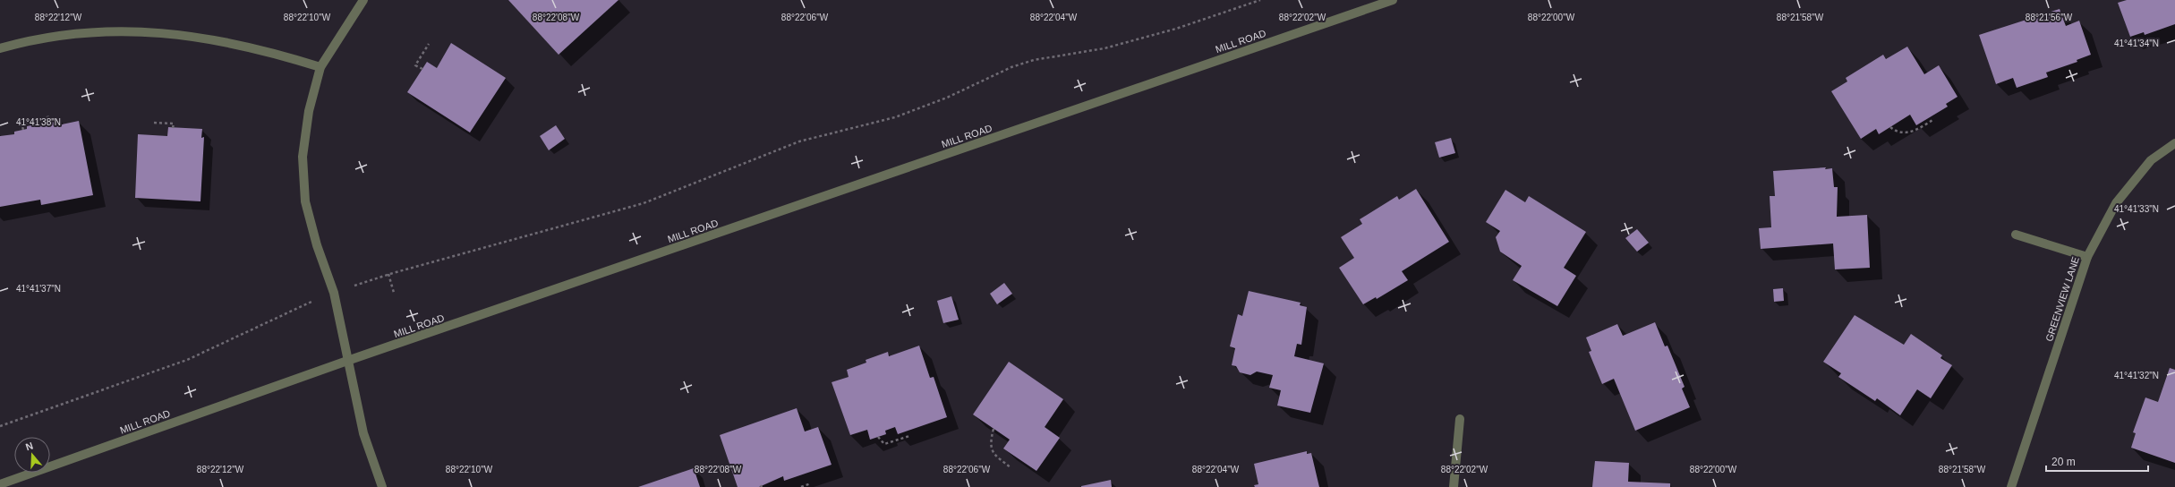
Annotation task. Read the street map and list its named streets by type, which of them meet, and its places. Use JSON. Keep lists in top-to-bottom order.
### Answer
{
  "streets": {
    "street": ["MILL ROAD", "GREENVIEW LANE"]
  },
  "scale_bar": "20 m",
  "north": "top",
  "coordinates": [
    "88°22'10\"W",
    "88°22'06\"W",
    "88°22'04\"W",
    "88°21'56\"W",
    "88°22'12\"W",
    "88°22'08\"W",
    "88°22'02\"W",
    "88°22'00\"W",
    "88°21'58\"W",
    "41°41'34\"N",
    "41°41'38\"N",
    "41°41'33\"N",
    "41°41'37\"N",
    "41°41'32\"N"
  ]
}
